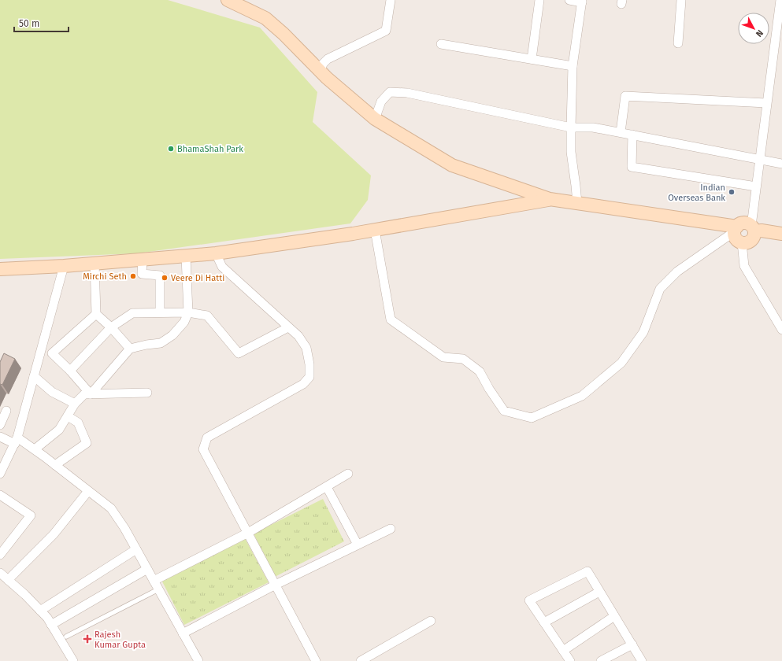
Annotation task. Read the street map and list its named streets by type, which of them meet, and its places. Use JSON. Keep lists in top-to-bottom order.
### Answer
{
  "places": {
    "other": [
      "BhamaShah Park",
      "Indian Overseas Bank",
      "Mirchi Seth",
      "Veere Di Hatti"
    ],
    "health": ["Rajesh Kumar Gupta"]
  },
  "scale_bar": "50 m",
  "north": "bottom right"
}
